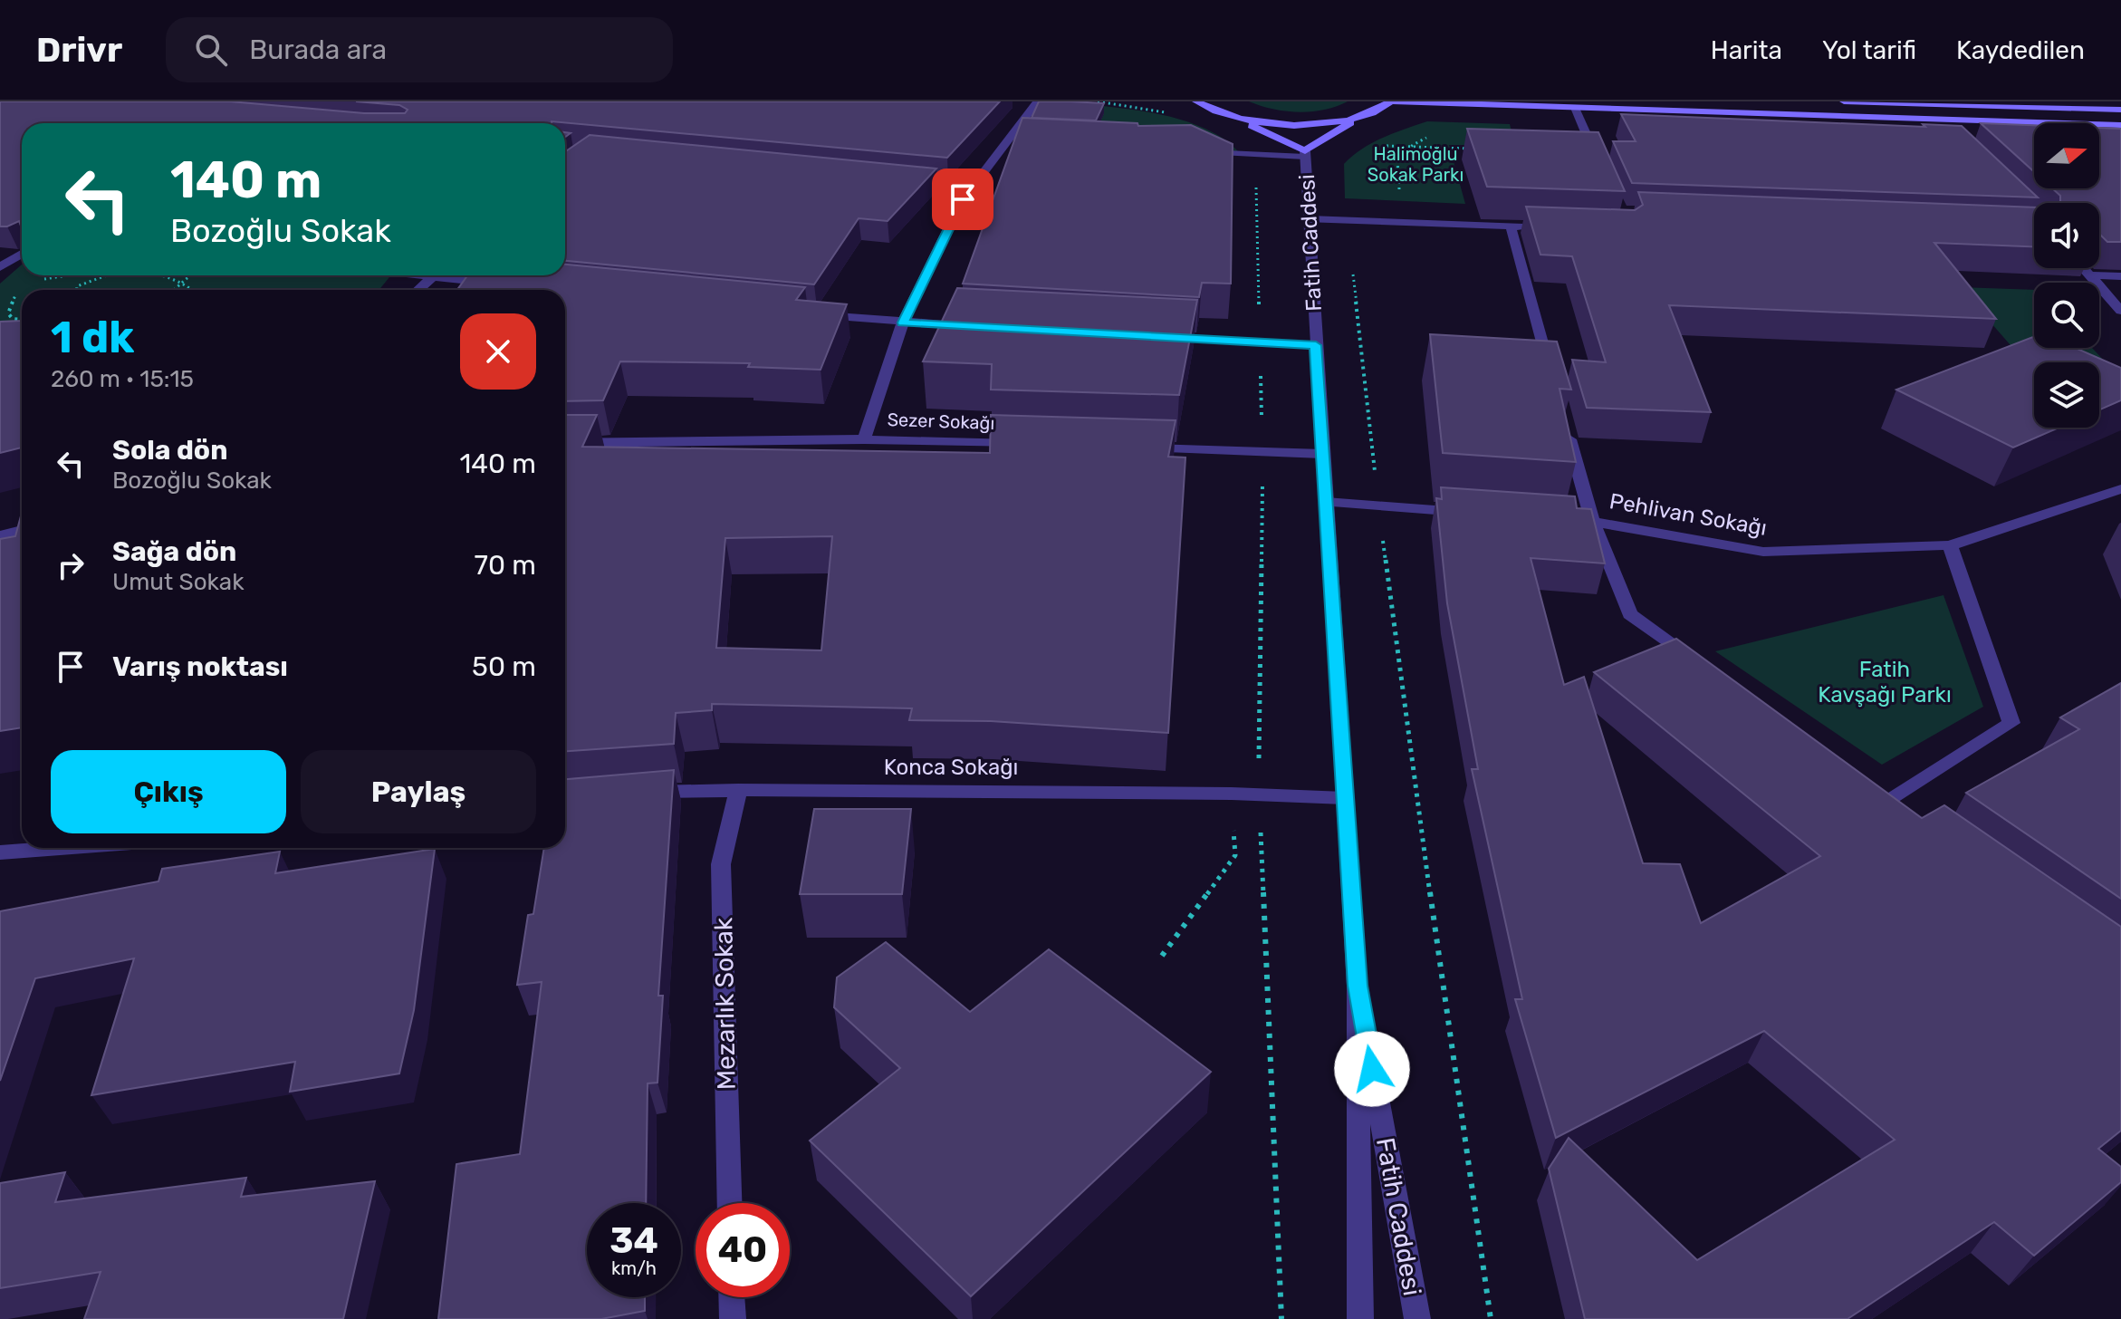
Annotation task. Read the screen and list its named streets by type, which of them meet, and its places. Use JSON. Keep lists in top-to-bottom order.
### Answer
{
  "streets": {
    "street": [
      "Fatih Caddesi",
      "Sezer Sokağı",
      "Pehlivan Sokağı",
      "Konca Sokağı",
      "Mezarlık Sokak"
    ]
  },
  "crossings": [
    ["Fatih Caddesi", "Konca Sokağı"],
    ["Konca Sokağı", "Mezarlık Sokak"]
  ],
  "parks": ["Halimoğlu Sokak Parkı", "Fatih Kavşağı Parkı"],
  "north": "right",
  "page": {
    "header": "Drivr",
    "search": "Burada ara",
    "nav": ["Harita", "Yol tarifi", "Kaydedilen"],
    "turn": ["140 m", "Bozoğlu Sokak"],
    "heading": ["1 dk", "260 m · 15:15"],
    "list": [
      {
        "name": "Sola dön",
        "note": "Bozoğlu Sokak",
        "value": "140 m"
      },
      {
        "name": "Sağa dön",
        "note": "Umut Sokak",
        "value": "70 m"
      },
      {
        "name": "Varış noktası",
        "value": "50 m"
      }
    ],
    "buttons": ["Çıkış", "Paylaş"],
    "speed": "34 km/h",
    "limit": "40"
  }
}
